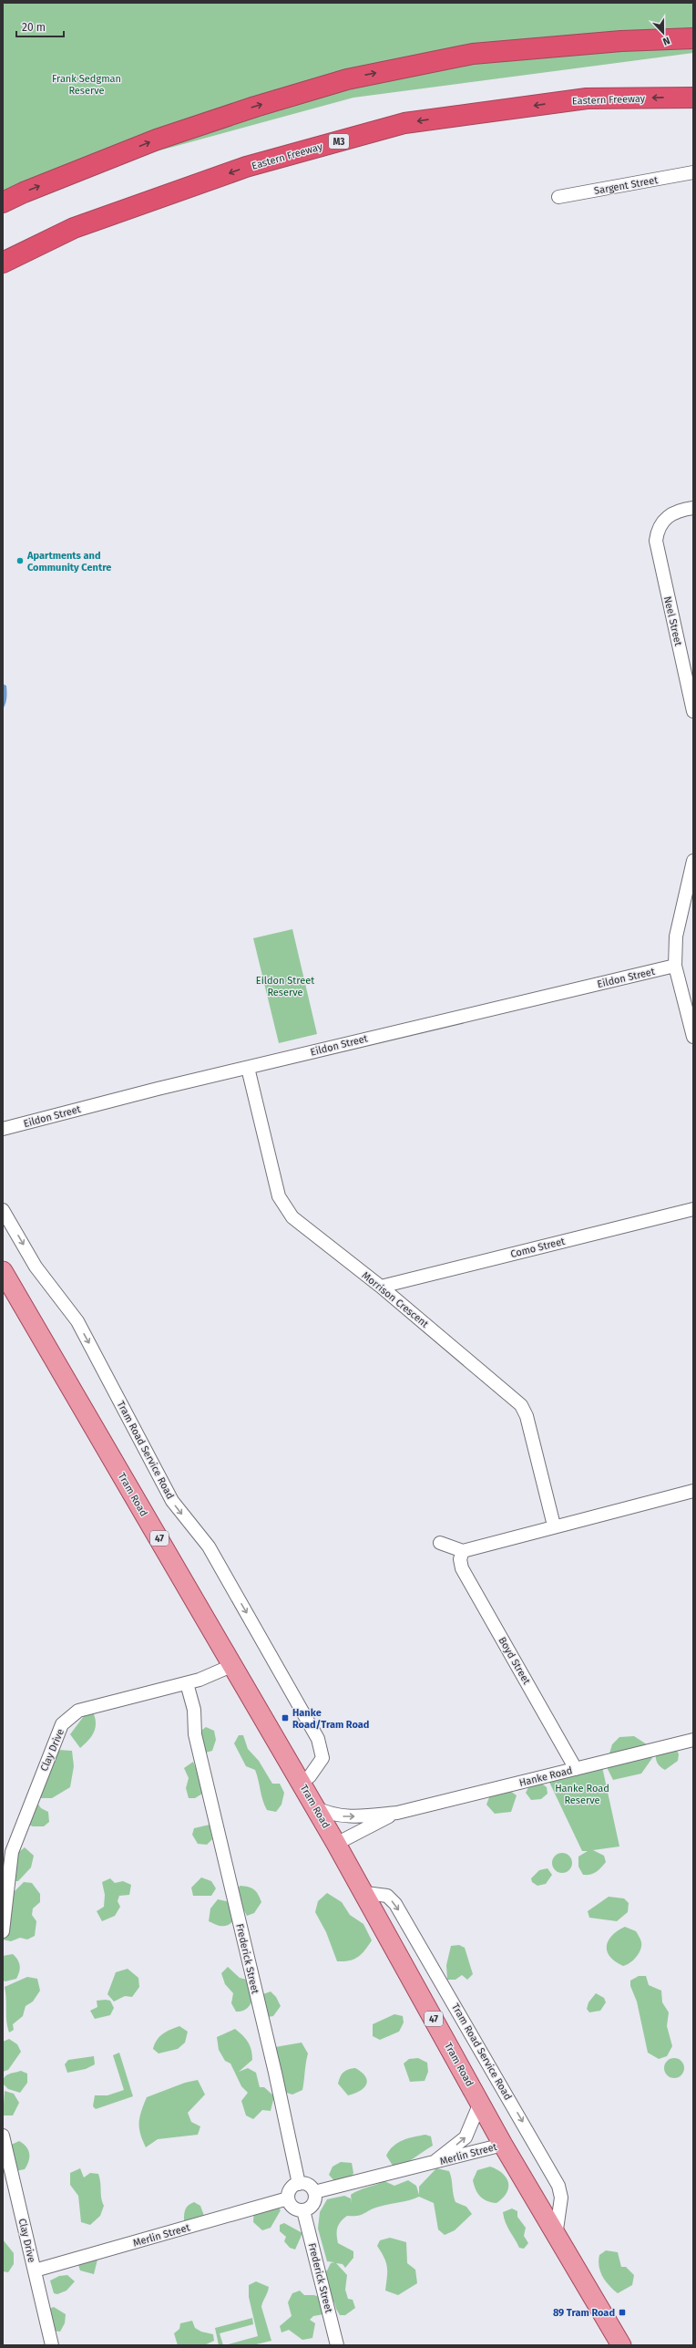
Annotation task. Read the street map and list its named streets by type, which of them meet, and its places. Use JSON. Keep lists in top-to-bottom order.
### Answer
{
  "streets": {
    "highway": ["Eastern Freeway", "M3"],
    "main road": ["Tram Road", "47"],
    "street": [
      "Sargent Street",
      "Neel Street",
      "Eildon Street",
      "Como Street",
      "Morrison Crescent",
      "Tram Road Service Road",
      "Boyd Street",
      "Clay Drive",
      "Hanke Road",
      "Frederick Street",
      "Merlin Street"
    ]
  },
  "crossings": [
    ["Eildon Street", "Morrison Crescent"],
    ["Como Street", "Morrison Crescent"],
    ["Tram Road Service Road", "Tram Road"],
    ["Tram Road", "Clay Drive"],
    ["Tram Road", "Hanke Road"],
    ["Tram Road", "Merlin Street"],
    ["Boyd Street", "Hanke Road"],
    ["Clay Drive", "Frederick Street"],
    ["Clay Drive", "Merlin Street"],
    ["Frederick Street", "Merlin Street"]
  ],
  "one_way": ["Tram Road Service Road"],
  "parks": ["Frank Sedgman Reserve", "Eildon Street Reserve", "Hanke Road Reserve"],
  "places": {
    "other": ["Apartments and Community Centre"],
    "transit": ["Hanke Road/Tram Road", "89 Tram Road"]
  },
  "scale_bar": "20 m",
  "north": "bottom"
}
